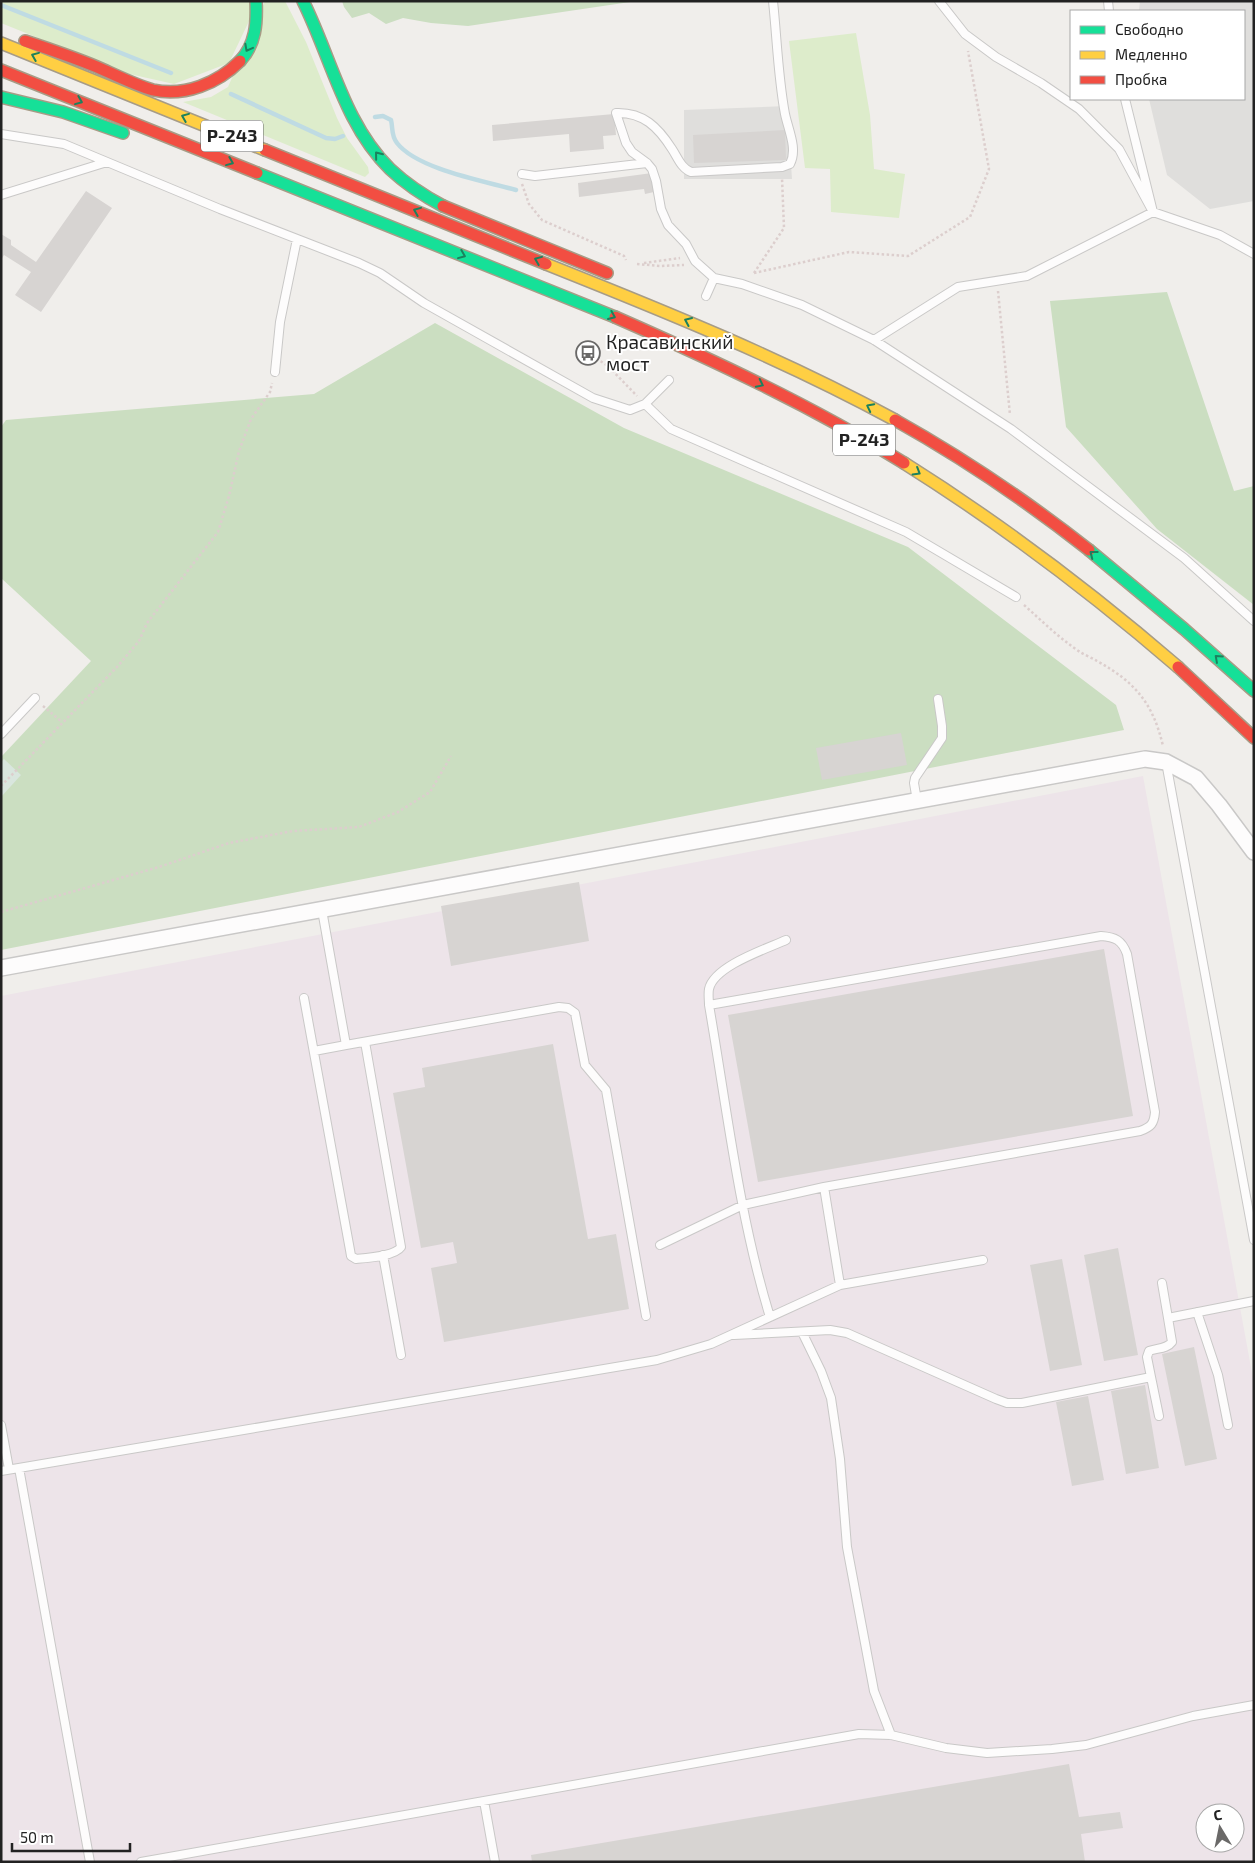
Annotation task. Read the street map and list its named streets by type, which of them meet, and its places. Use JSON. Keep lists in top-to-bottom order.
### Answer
{
  "streets": {
    "main road": ["Р-243"]
  },
  "places": {
    "bus stop": ["Красавинский мост"]
  },
  "legend": ["Свободно", "Медленно", "Пробка"],
  "scale_bar": "50 m",
  "north": "top"
}
